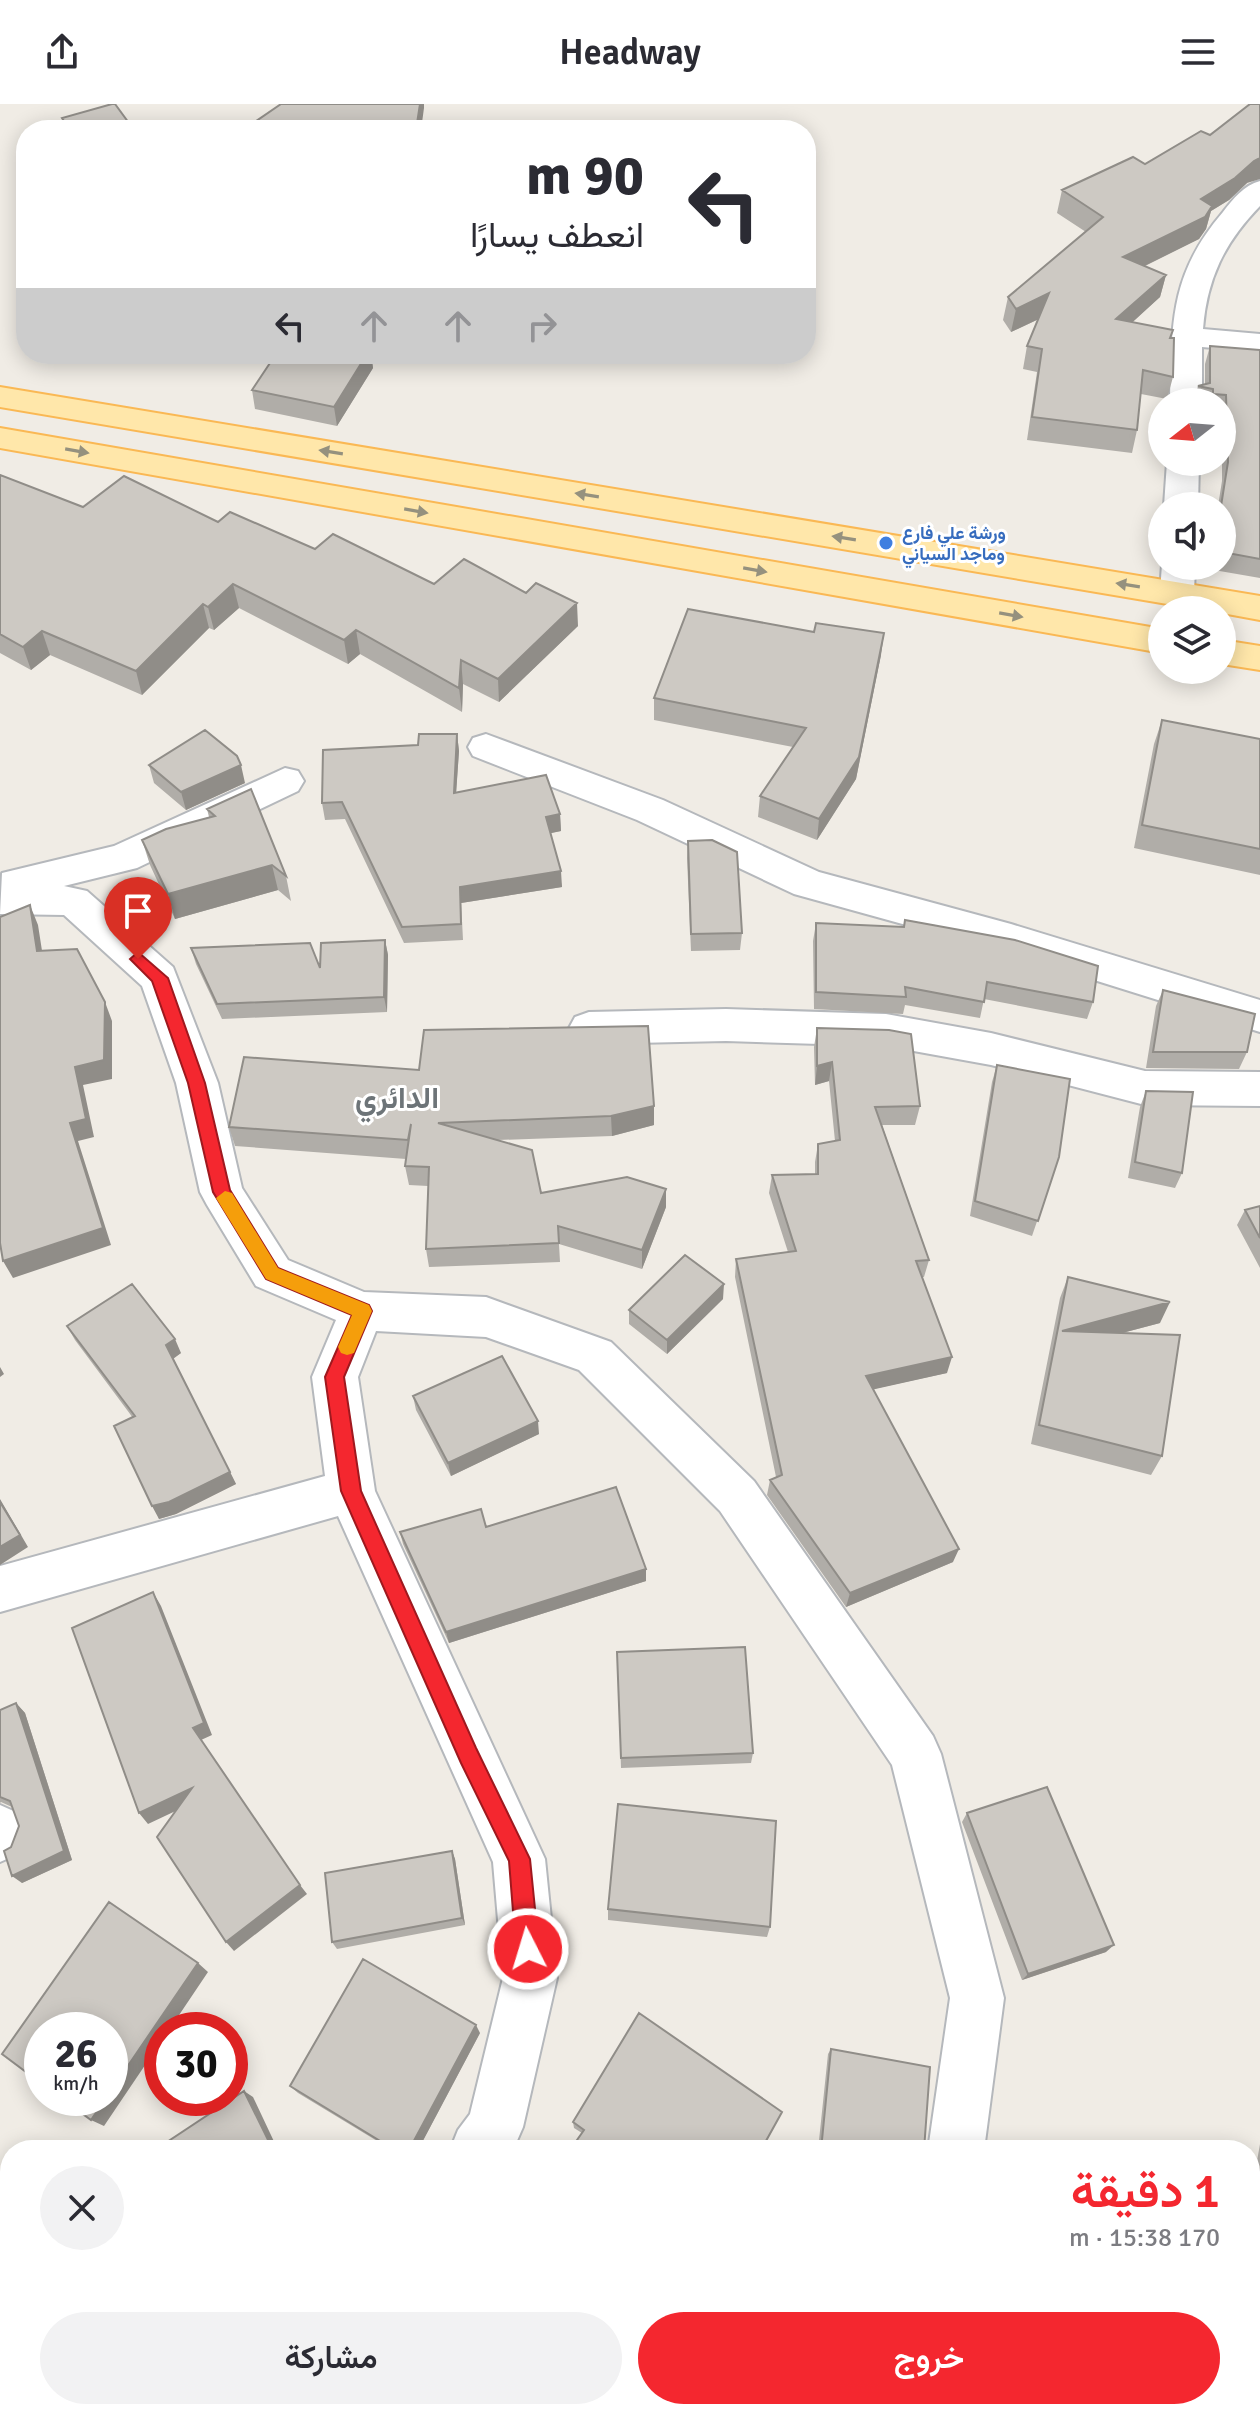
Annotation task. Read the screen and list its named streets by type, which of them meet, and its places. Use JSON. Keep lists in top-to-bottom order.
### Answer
{
  "districts": ["الدائري"],
  "places": ["ورشة علي فارع وماجد السياني"],
  "north": "left",
  "page": {
    "header": "Headway",
    "turn": ["90 m", "انعطف يسارًا"],
    "speed": "26 km/h",
    "limit": "30",
    "heading": ["1 دقيقة", "170 m · 15:38"],
    "buttons": ["خروج", "مشاركة"]
  }
}
